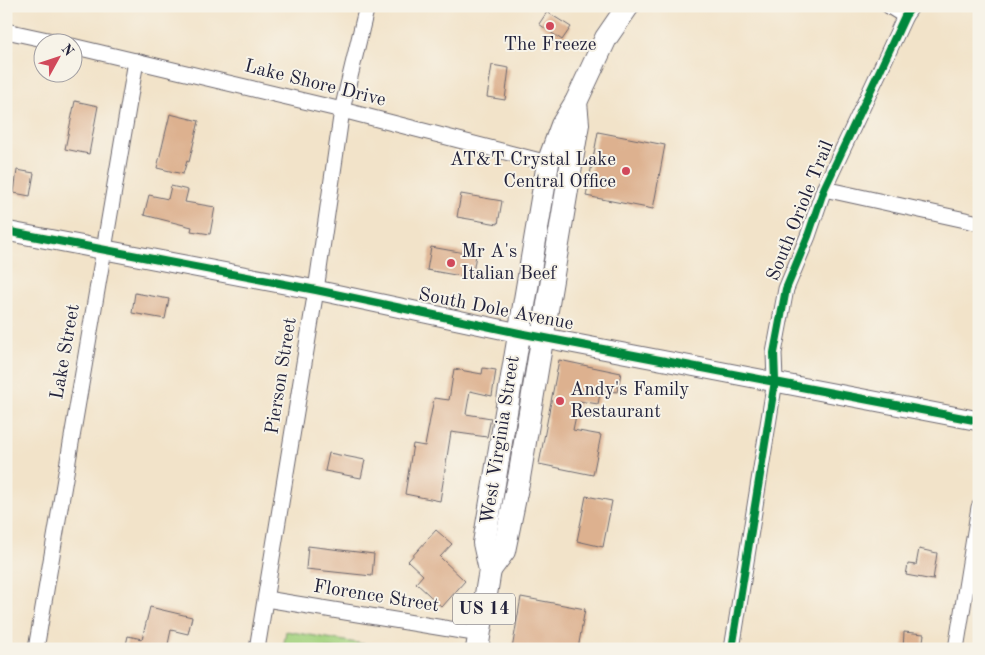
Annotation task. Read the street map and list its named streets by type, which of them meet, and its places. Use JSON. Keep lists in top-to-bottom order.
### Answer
{
  "streets": {
    "main road": ["West Virginia Street", "US 14"],
    "street": [
      "Lake Shore Drive",
      "South Oriole Trail",
      "South Dole Avenue",
      "Lake Street",
      "Pierson Street",
      "Florence Street"
    ]
  },
  "crossings": [
    ["Lake Shore Drive", "Lake Street"],
    ["Lake Shore Drive", "Pierson Street"],
    ["Lake Shore Drive", "West Virginia Street"],
    ["Lake Shore Drive", "US 14"],
    ["South Oriole Trail", "South Dole Avenue"],
    ["South Dole Avenue", "Lake Street"],
    ["South Dole Avenue", "Pierson Street"],
    ["South Dole Avenue", "West Virginia Street"],
    ["Pierson Street", "Florence Street"],
    ["West Virginia Street", "Florence Street"],
    ["West Virginia Street", "US 14"]
  ],
  "places": [
    "The Freeze",
    "AT&T Crystal Lake Central Office",
    "Mr A's Italian Beef",
    "Andy's Family Restaurant"
  ],
  "north": "top right"
}
